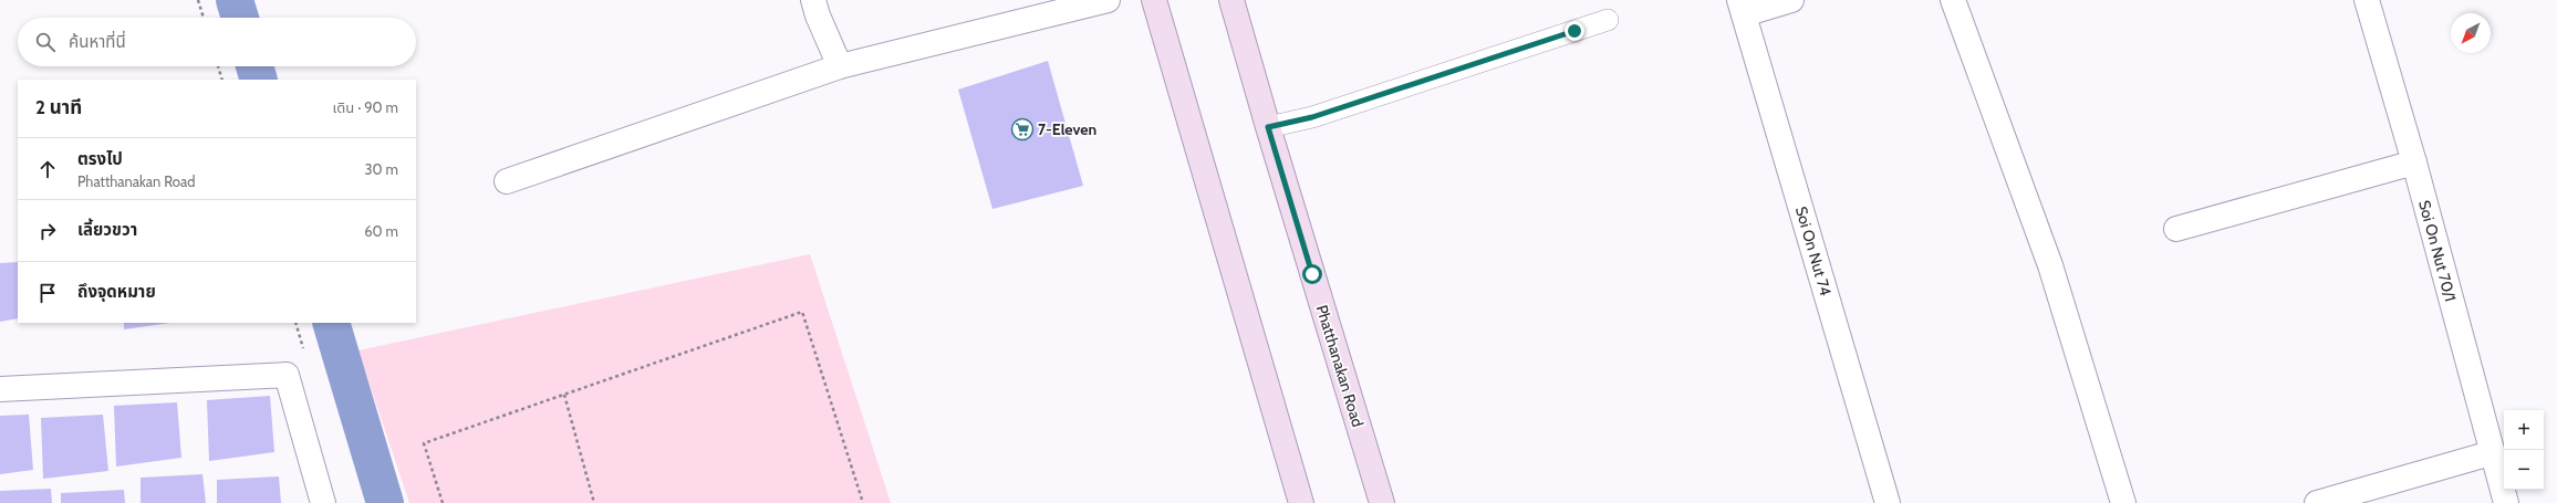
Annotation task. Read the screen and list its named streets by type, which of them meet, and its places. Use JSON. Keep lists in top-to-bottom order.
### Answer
{
  "streets": {
    "main road": ["Phatthanakan Road"],
    "street": ["Soi On Nut 74", "Soi On Nut 70/1"]
  },
  "places": {
    "supermarket": ["7-Eleven"]
  },
  "north": "bottom left",
  "page": {
    "search": "ค้นหาที่นี่",
    "heading": ["2 นาที", "เดิน · 90 m"],
    "list": [
      ["ตรงไป", "Phatthanakan Road", "30 m"],
      ["เลี้ยวขวา", "60 m"],
      "ถึงจุดหมาย"
    ],
    "map_buttons": ["+", "−"]
  }
}
